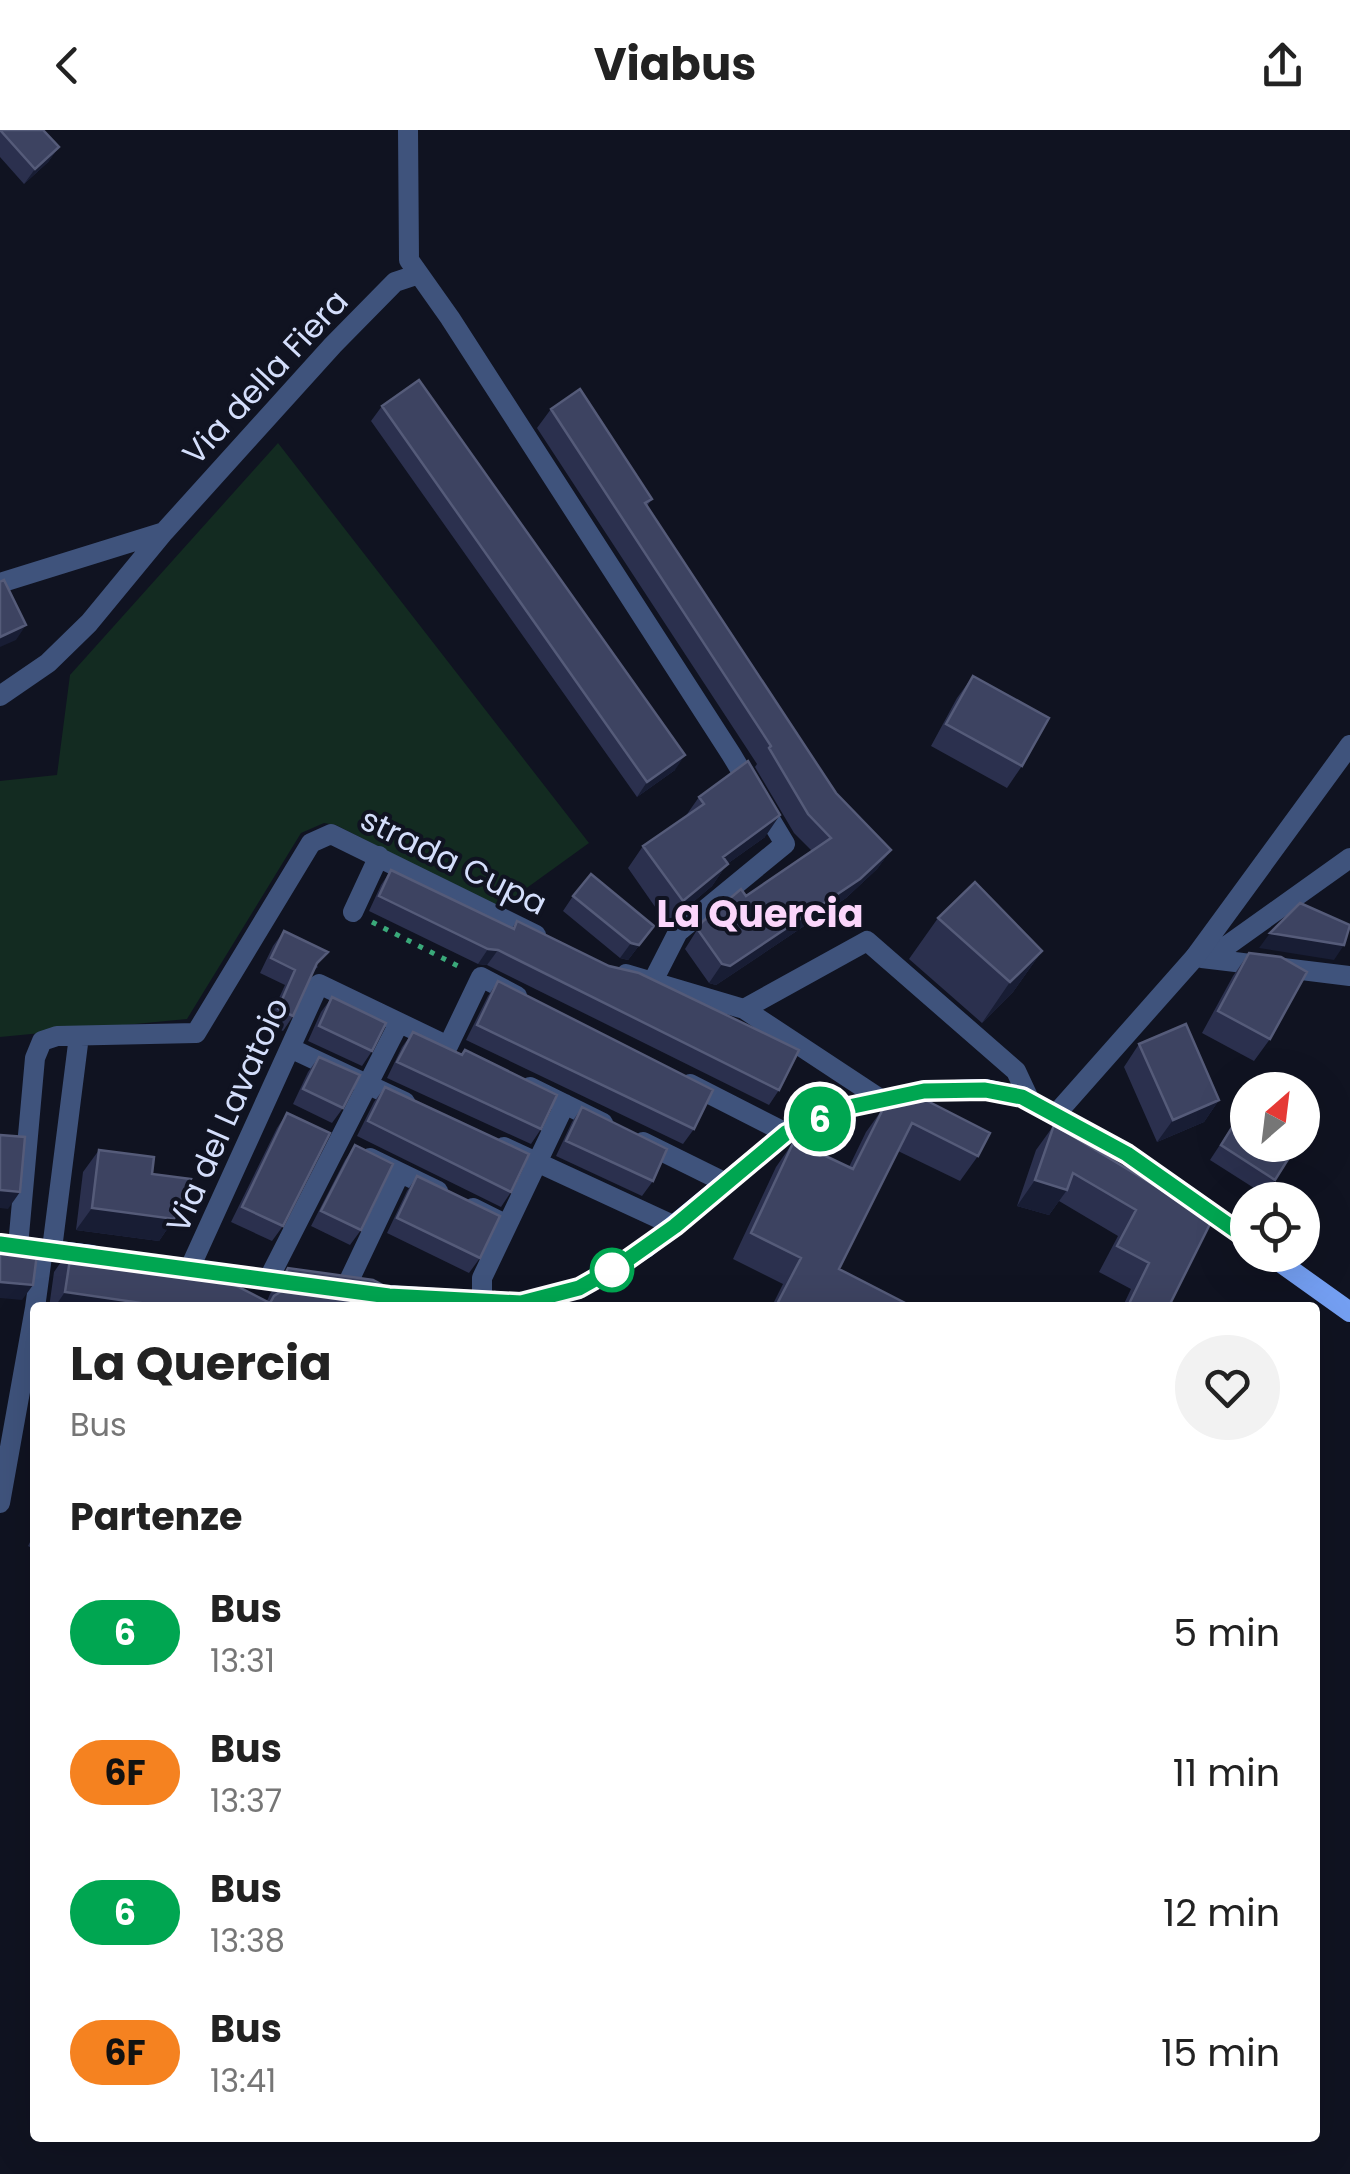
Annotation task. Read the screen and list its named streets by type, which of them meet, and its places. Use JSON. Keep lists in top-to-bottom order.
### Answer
{
  "streets": {
    "street": ["Via della Fiera", "strada Cupa", "Via del Lavatoio"]
  },
  "districts": ["La Quercia"],
  "lines": ["bus line 6"],
  "north": "top right",
  "page": {
    "header": "Viabus",
    "on_map": "6",
    "heading": [
      ["La Quercia", "Bus"],
      "Partenze"
    ],
    "list": [
      {
        "mark": "6",
        "name": "Bus",
        "note": "13:31",
        "value": "5 min"
      },
      {
        "mark": "6F",
        "name": "Bus",
        "note": "13:37",
        "value": "11 min"
      },
      {
        "mark": "6",
        "name": "Bus",
        "note": "13:38",
        "value": "12 min"
      },
      {
        "mark": "6F",
        "name": "Bus",
        "note": "13:41",
        "value": "15 min"
      }
    ]
  }
}
